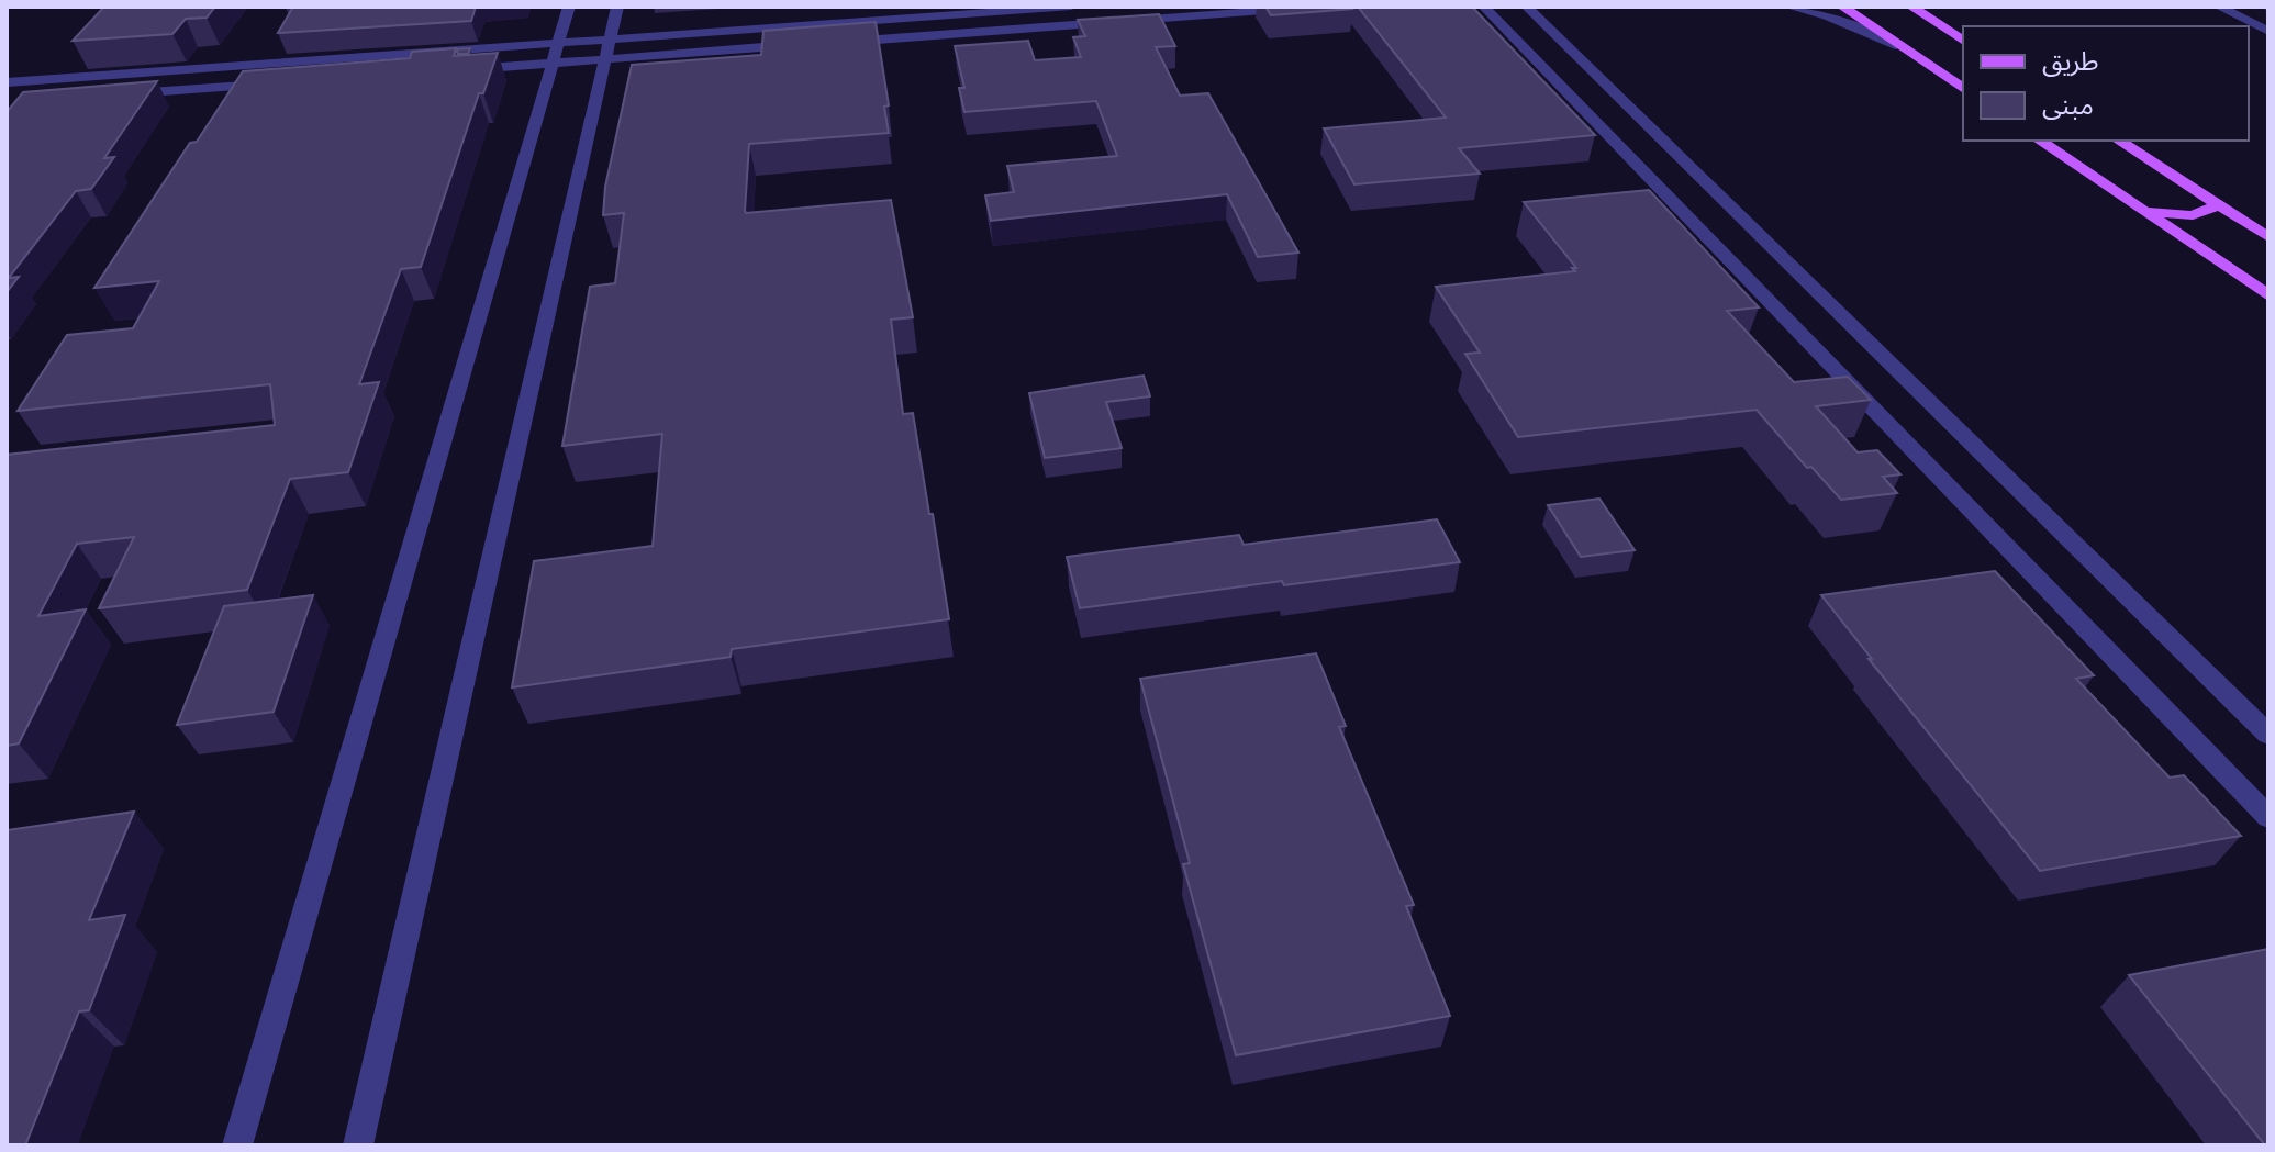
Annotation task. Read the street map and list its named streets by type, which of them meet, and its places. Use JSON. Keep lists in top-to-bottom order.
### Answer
{
  "legend": ["طريق", "مبنى"]
}
